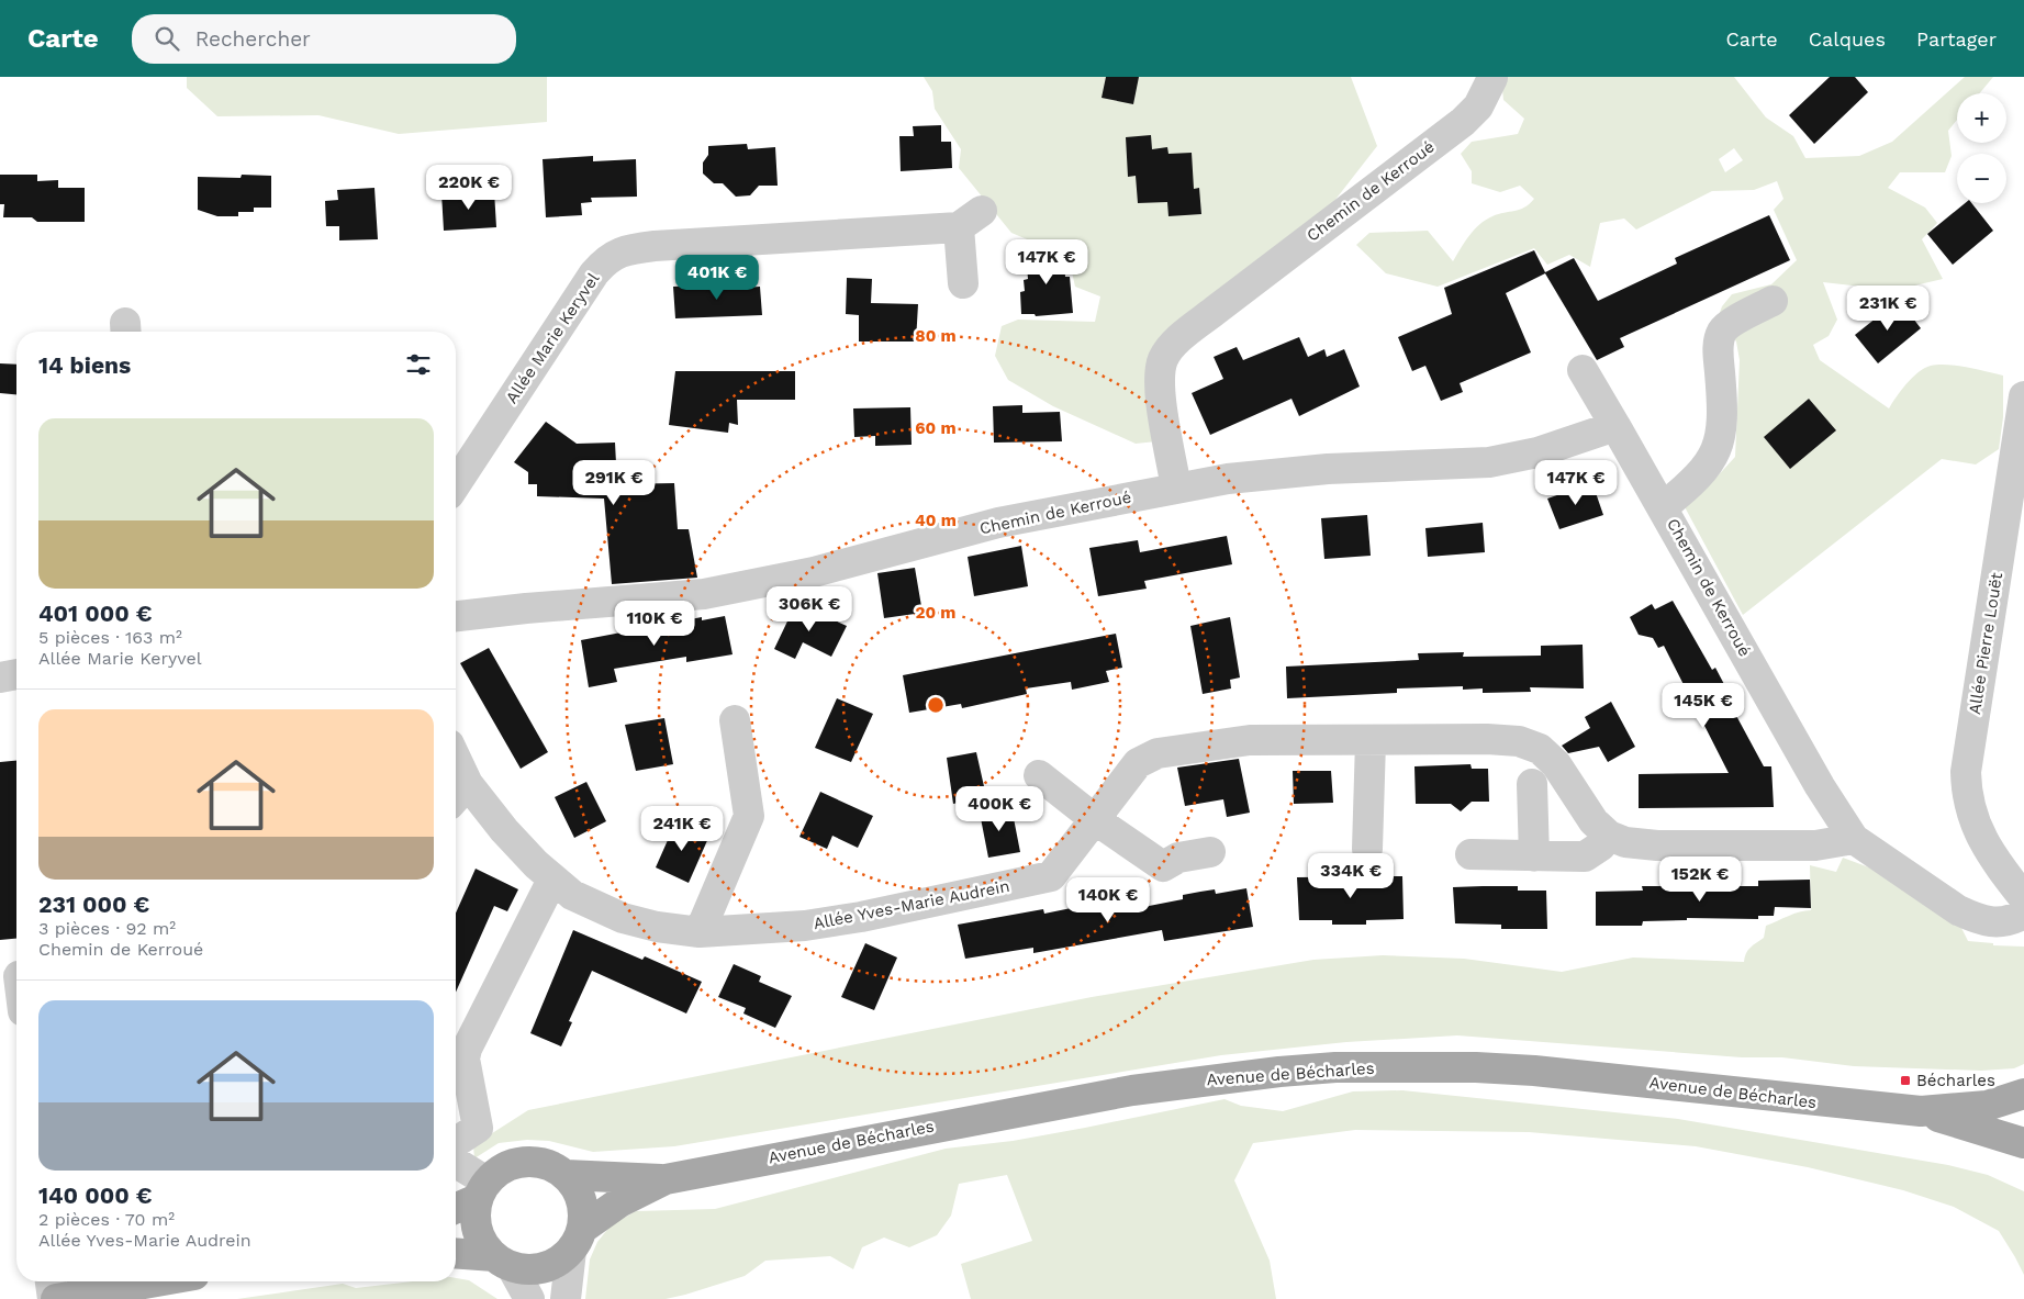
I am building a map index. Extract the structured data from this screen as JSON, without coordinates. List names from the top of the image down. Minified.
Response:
{"streets":{"main road":["Avenue de Bécharles"],"street":["Chemin de Kerroué","Allée Marie Keryvel","Allée Pierre Louët","Allée Yves-Marie Audrein"]},"crossings":[["Chemin de Kerroué","Allée Yves-Marie Audrein"]],"places":{"transit":["Bécharles"]},"page":{"header":"Carte","search":"Rechercher","nav":["Carte","Calques","Partager"],"map_buttons":["+","−"],"price":["220K €","147K €","401K €","231K €","291K €","147K €","306K €","110K €","145K €","400K €","241K €","334K €","152K €","140K €"],"heading":"14 biens","list":[{"name":"401 000 €","note":"5 pièces · 163 m² · Allée Marie Keryvel"},{"name":"231 000 €","note":"3 pièces · 92 m² · Chemin de Kerroué"},{"name":"140 000 €","note":"2 pièces · 70 m² · Allée Yves-Marie Audrein"}]},"rings":["80 m","60 m","40 m","20 m"]}
